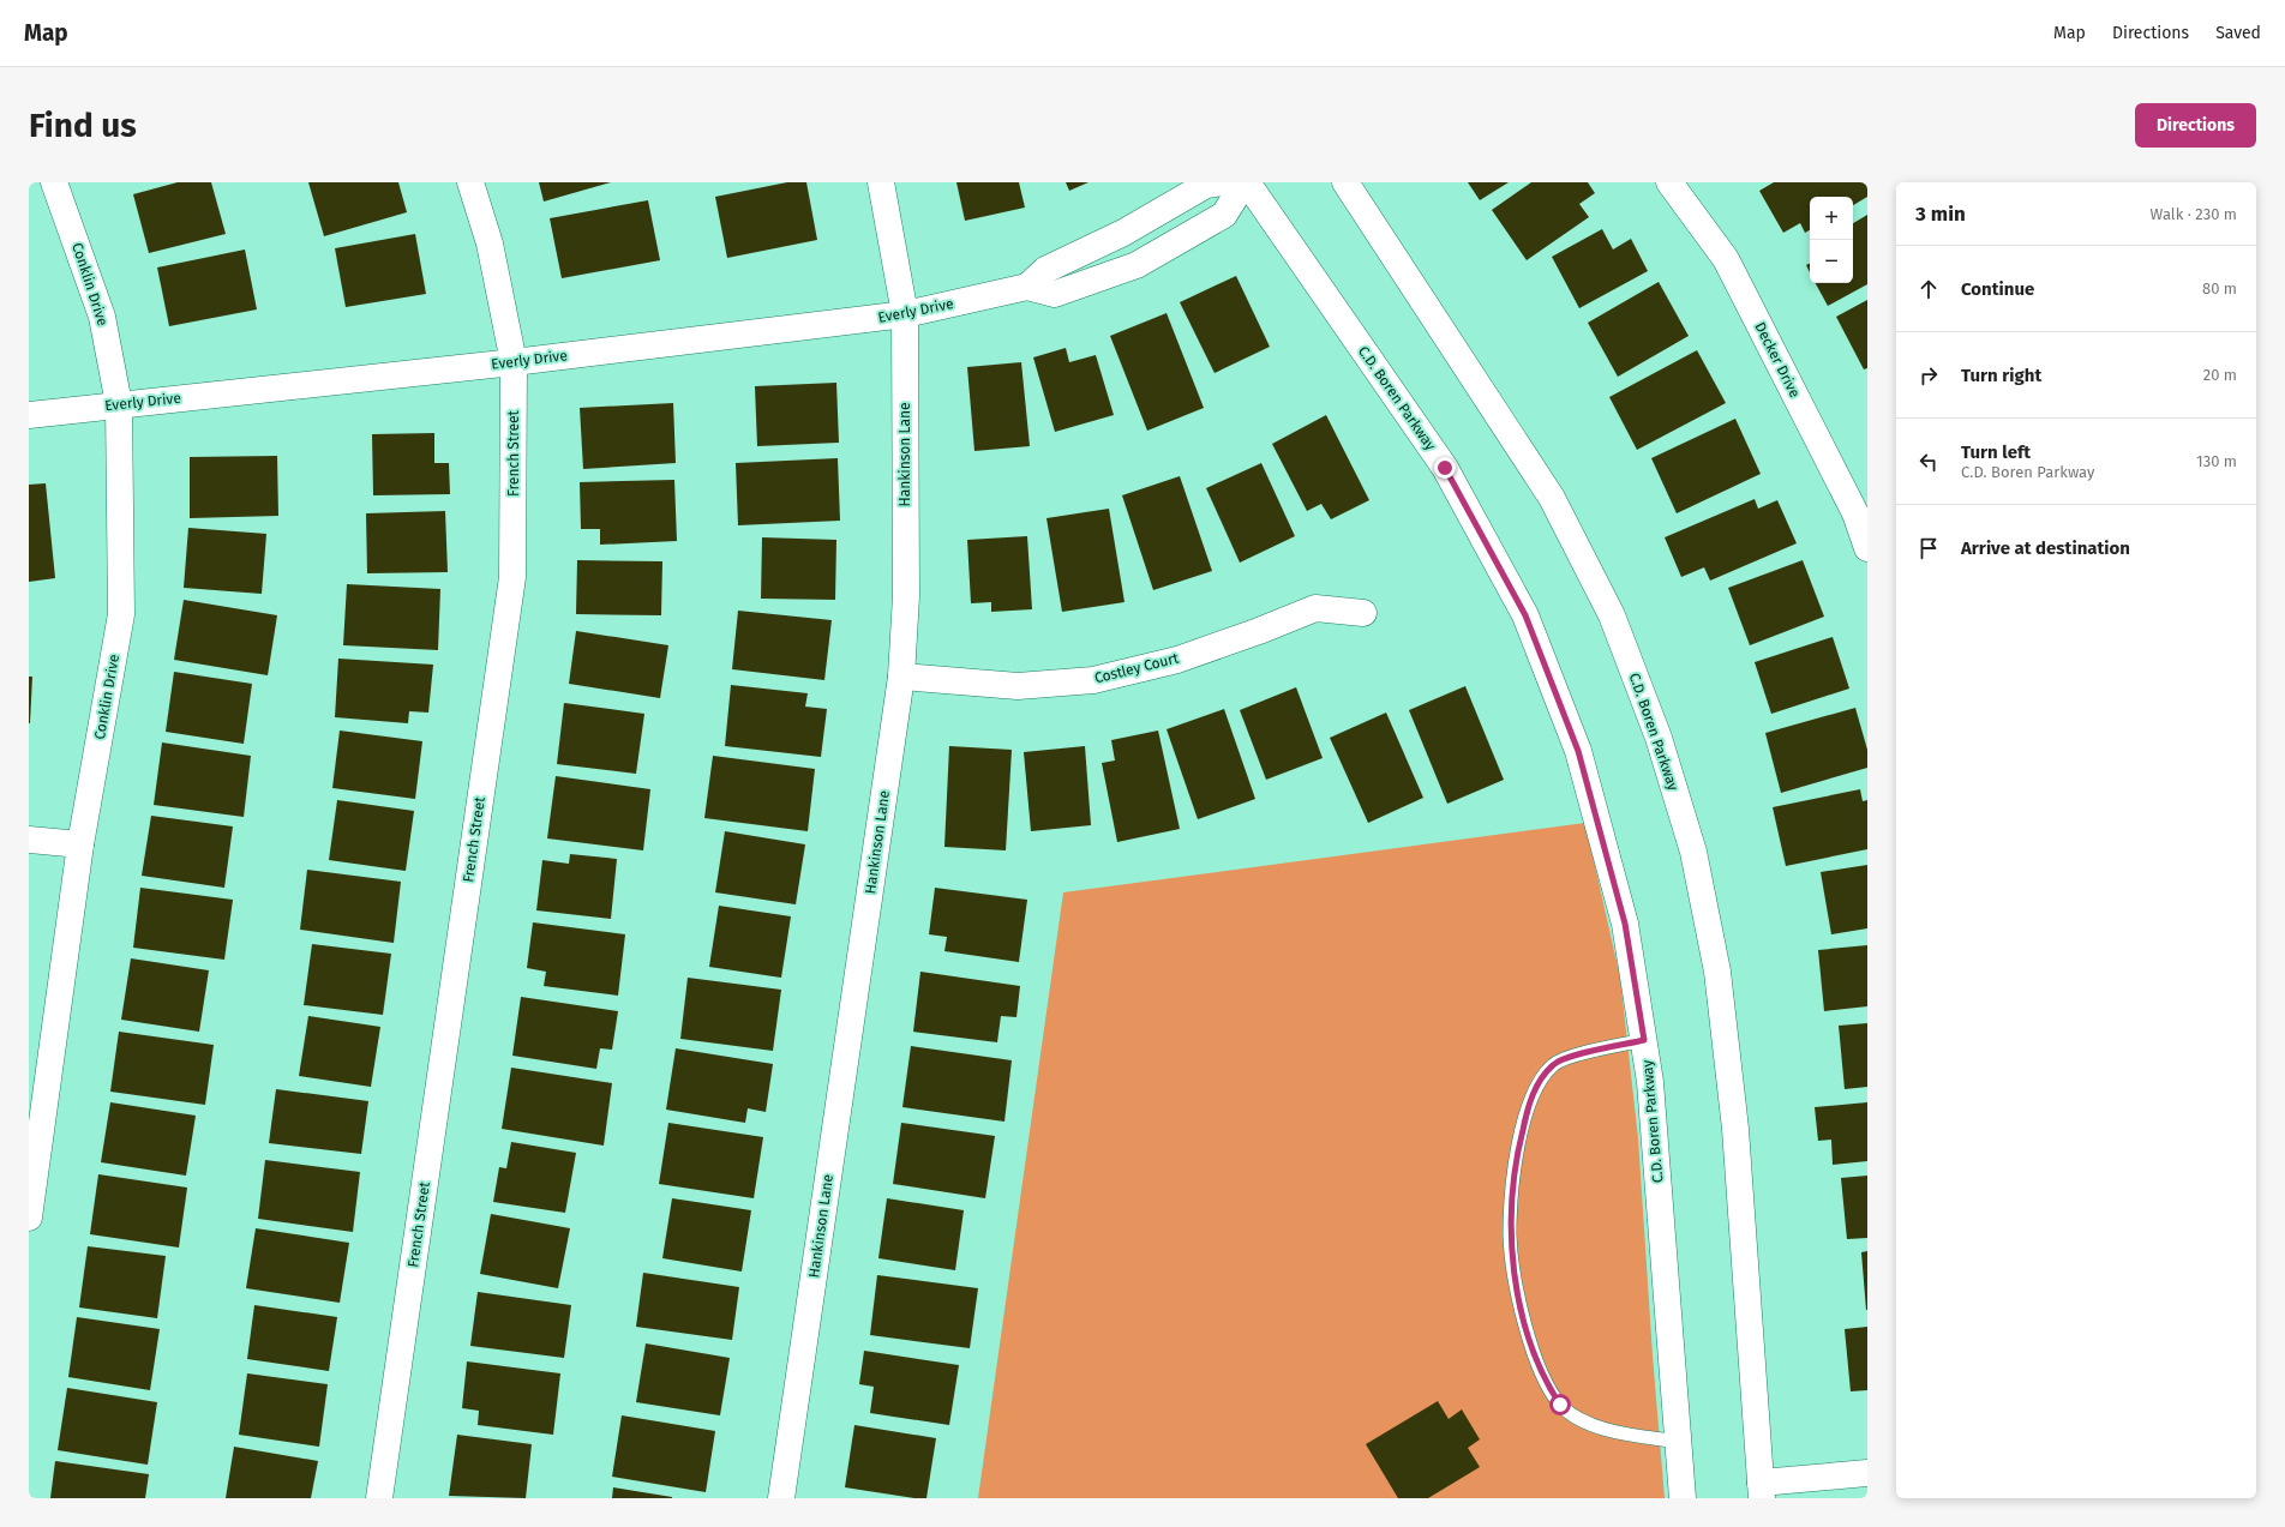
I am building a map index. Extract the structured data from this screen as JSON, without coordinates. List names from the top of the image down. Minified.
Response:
{"streets":{"street":["Conklin Drive","Everly Drive","Decker Drive","C.D. Boren Parkway","French Street","Hankinson Lane","Costley Court"]},"crossings":[["Conklin Drive","Everly Drive"],["Everly Drive","C.D. Boren Parkway"],["Everly Drive","French Street"],["Everly Drive","Hankinson Lane"],["Hankinson Lane","Costley Court"]],"page":{"header":"Map","nav":["Map","Directions","Saved"],"buttons":"Directions","title":"Find us","heading":["3 min","Walk · 230 m"],"map_buttons":["+","−"],"list":[["Continue","80 m"],["Turn right","20 m"],["Turn left","C.D. Boren Parkway","130 m"],"Arrive at destination"]}}
